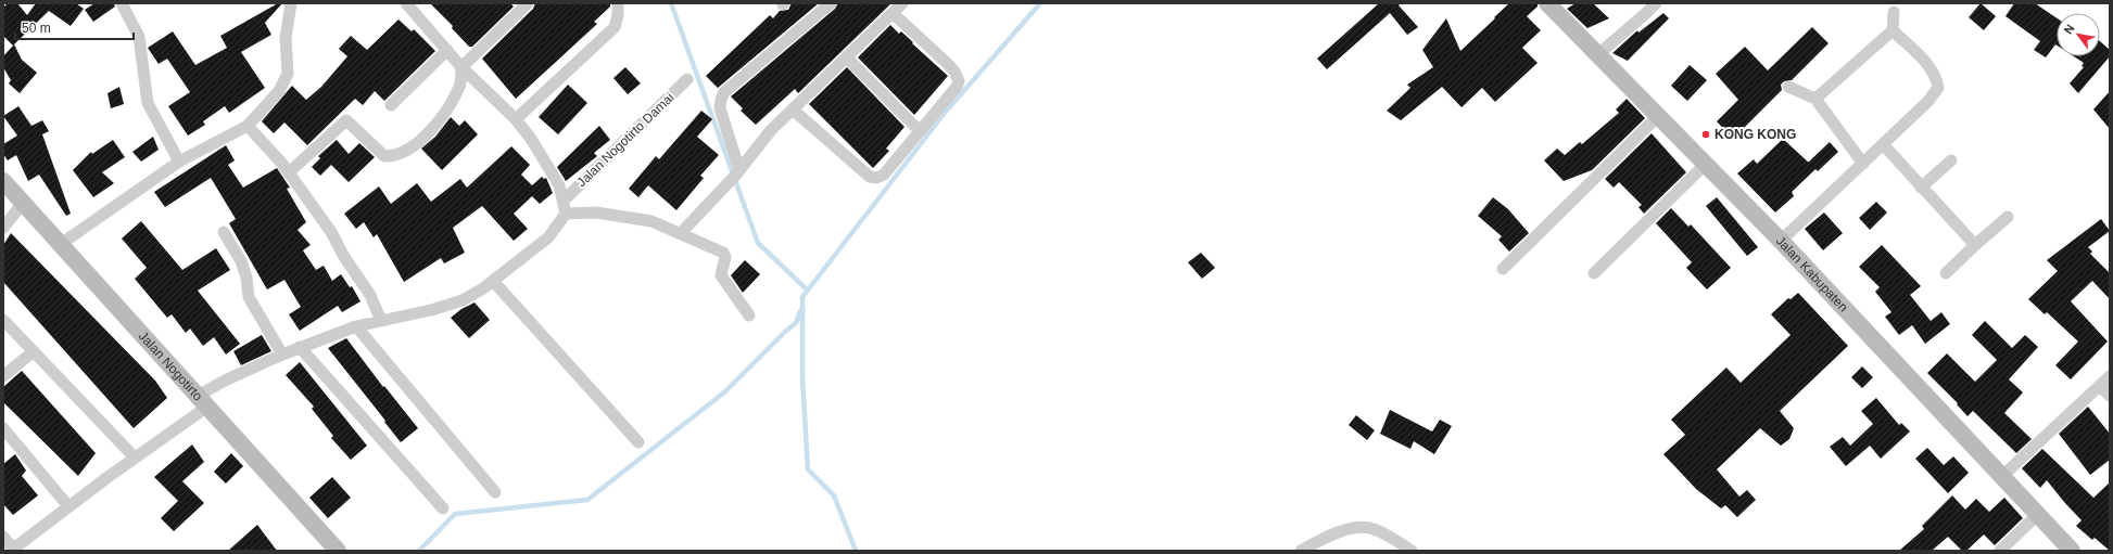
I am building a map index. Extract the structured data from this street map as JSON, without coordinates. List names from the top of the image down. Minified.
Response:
{"streets":{"main road":["Jalan Kabupaten","Jalan Nogotirto"],"street":["Jalan Nogotirto Damai"]},"places":["KONG KONG"],"scale_bar":"50 m","north":"top left"}
